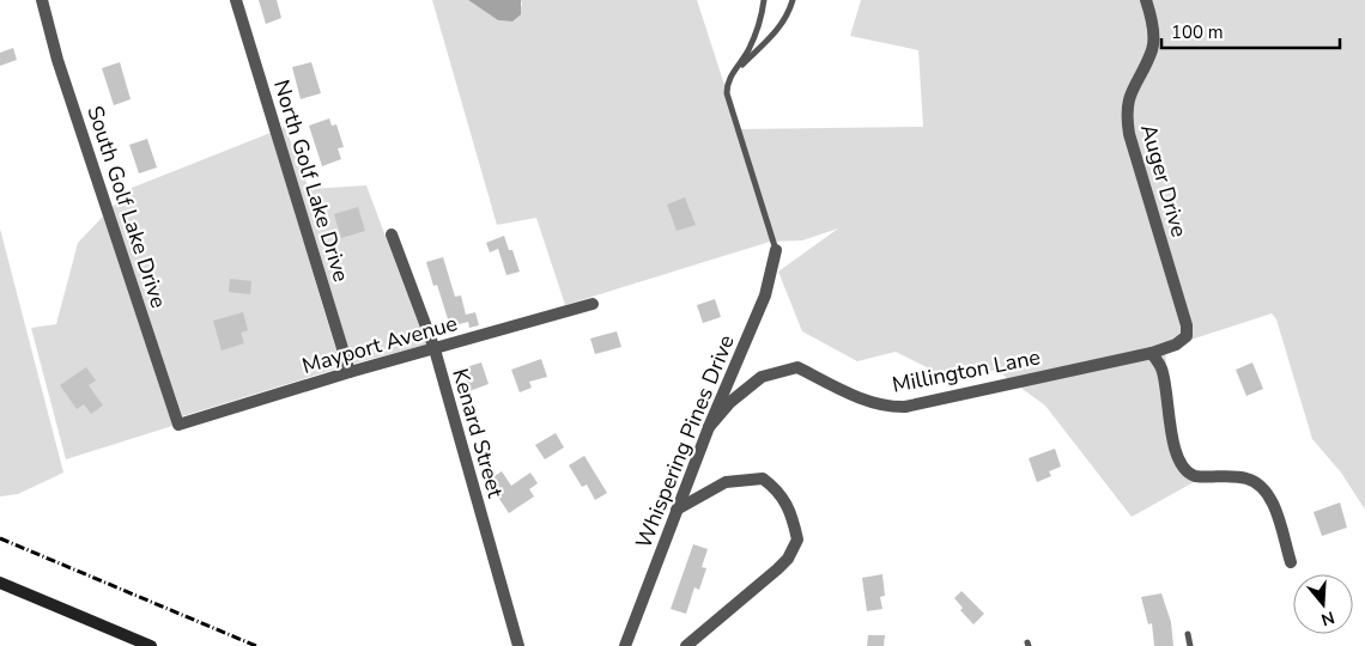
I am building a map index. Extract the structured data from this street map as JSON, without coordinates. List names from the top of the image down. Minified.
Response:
{"streets":{"street":["North Golf Lake Drive","Auger Drive","South Golf Lake Drive","Mayport Avenue","Millington Lane","Kenard Street","Whispering Pines Drive"]},"crossings":[["North Golf Lake Drive","Mayport Avenue"],["Auger Drive","Millington Lane"],["South Golf Lake Drive","Mayport Avenue"],["Mayport Avenue","Kenard Street"],["Millington Lane","Whispering Pines Drive"]],"scale_bar":"100 m","north":"bottom"}
